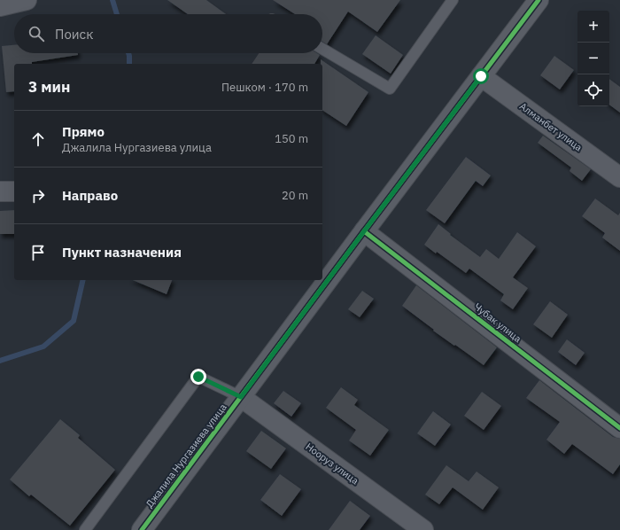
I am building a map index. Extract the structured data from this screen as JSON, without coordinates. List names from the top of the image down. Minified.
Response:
{"streets":{"street":["Алманбет улица","Чубак улица","Джалила Нургазиева улица","Нооруз улица"]},"crossings":[["Алманбет улица","Джалила Нургазиева улица"],["Чубак улица","Джалила Нургазиева улица"],["Джалила Нургазиева улица","Нооруз улица"]],"page":{"map_buttons":["+","−"],"search":"Поиск","heading":["3 мин","Пешком · 170 m"],"list":[["Прямо","Джалила Нургазиева улица","150 m"],["Направо","20 m"],"Пункт назначения"]}}
